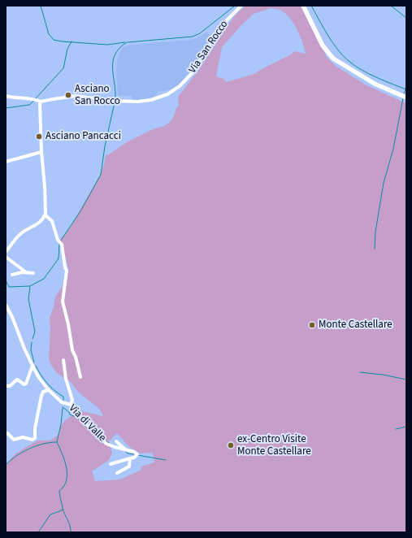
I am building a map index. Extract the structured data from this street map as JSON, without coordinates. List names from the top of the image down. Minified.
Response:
{"streets":{"street":["Via San Rocco","Via di Valle"]},"places":["Asciano San Rocco","Asciano Pancacci","Monte Castellare","ex-Centro Visite Monte Castellare"]}
